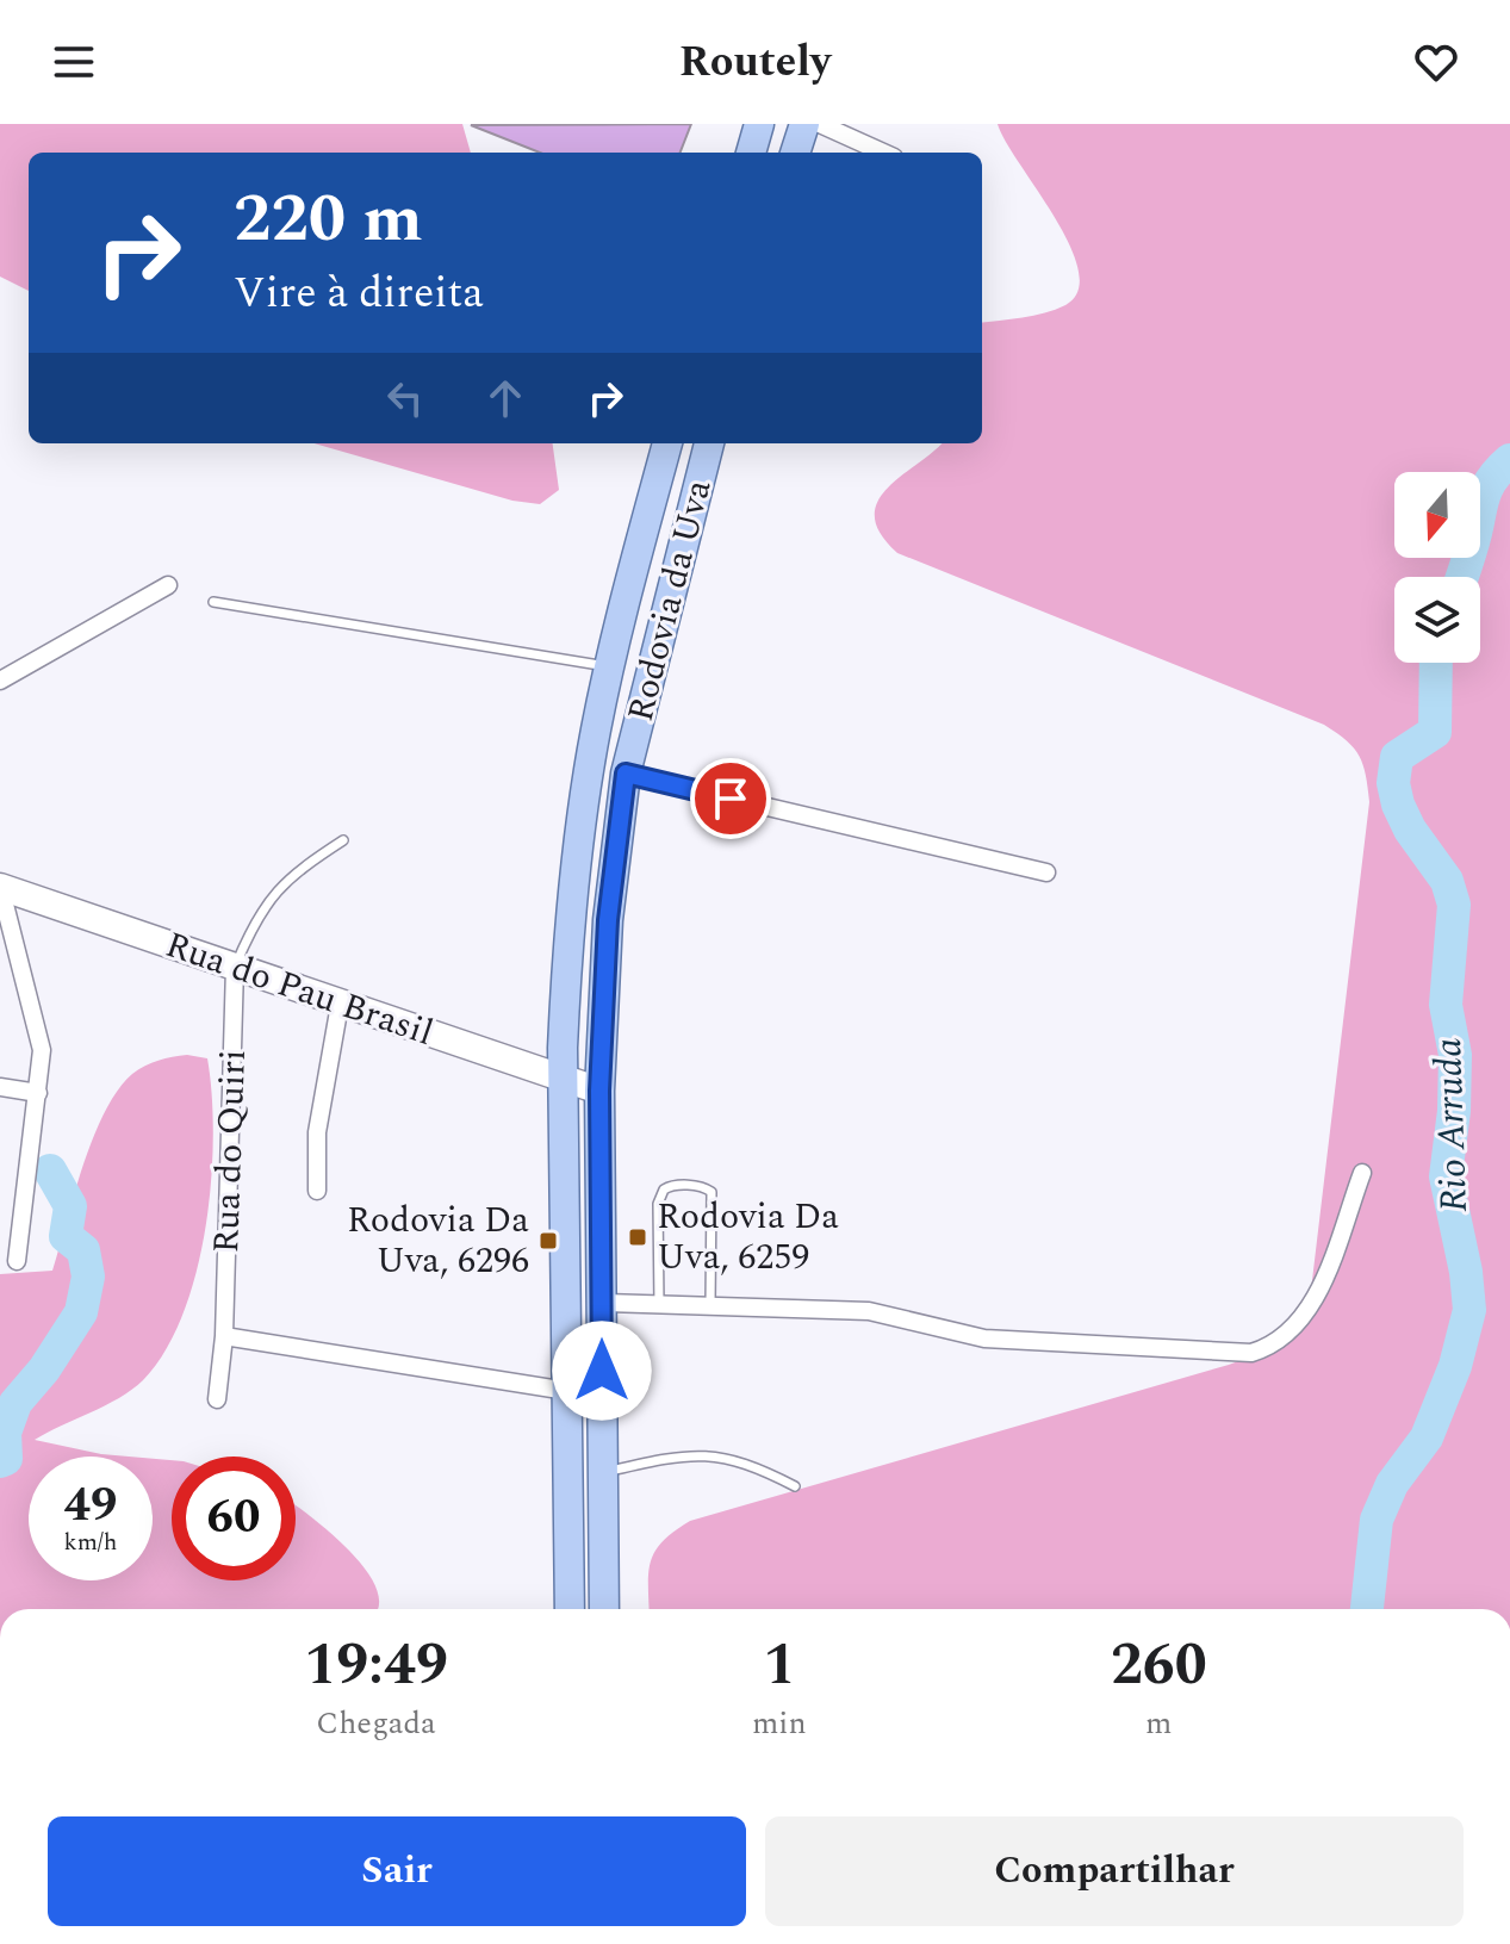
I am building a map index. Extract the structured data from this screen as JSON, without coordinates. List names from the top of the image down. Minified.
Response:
{"streets":{"main road":["Rodovia da Uva"],"street":["Rua do Pau Brasil","Rua do Quiri"]},"crossings":[["Rodovia da Uva","Rua do Pau Brasil"],["Rua do Pau Brasil","Rua do Quiri"]],"water":["Rio Arruda"],"places":{"transit":["Rodovia Da Uva, 6259","Rodovia Da Uva, 6296"]},"north":"bottom","page":{"header":"Routely","turn":["220 m","Vire à direita"],"speed":"49 km/h","limit":"60","eta":["19:49","Chegada","1","min","260","m"],"buttons":["Sair","Compartilhar"]}}
